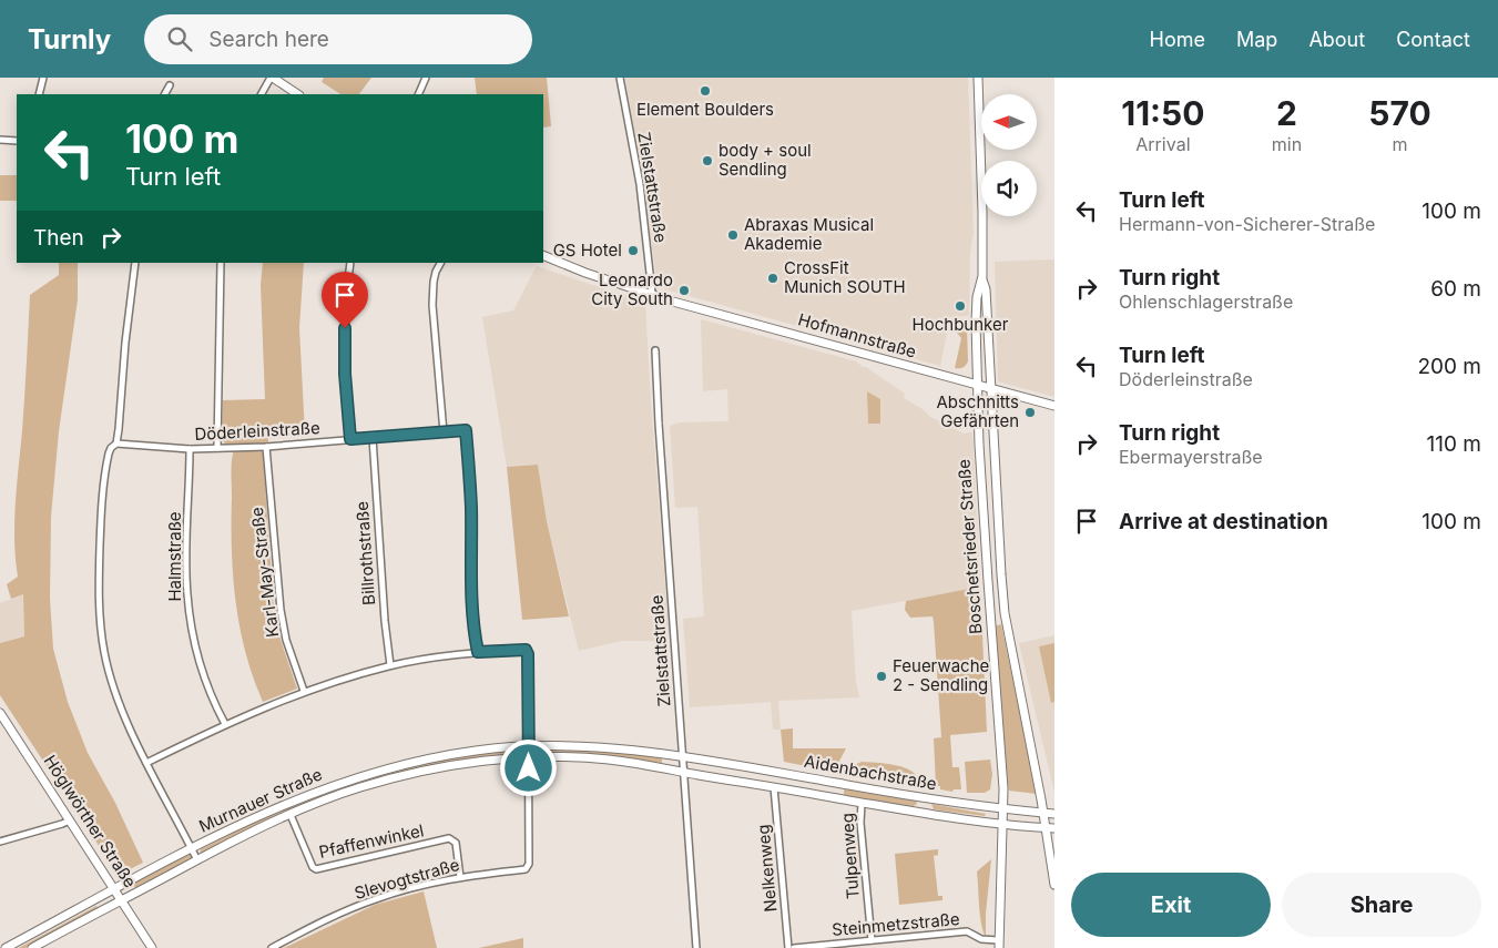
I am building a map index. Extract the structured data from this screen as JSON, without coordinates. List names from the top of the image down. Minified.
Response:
{"streets":{"main road":["Hofmannstraße","Boschetsrieder Straße","Aidenbachstraße","Murnauer Straße","Höglwörther Straße"],"street":["Zielstattstraße","Döderleinstraße","Billrothstraße","Halmstraße","Karl-May-Straße","Pfaffenwinkel","Tulpenweg","Nelkenweg","Slevogtstraße","Steinmetzstraße"]},"crossings":[["Zielstattstraße","Hofmannstraße"],["Zielstattstraße","Aidenbachstraße"],["Zielstattstraße","Murnauer Straße"],["Hofmannstraße","Boschetsrieder Straße"],["Döderleinstraße","Billrothstraße"],["Döderleinstraße","Halmstraße"],["Döderleinstraße","Karl-May-Straße"],["Boschetsrieder Straße","Aidenbachstraße"],["Boschetsrieder Straße","Steinmetzstraße"],["Aidenbachstraße","Murnauer Straße"],["Aidenbachstraße","Tulpenweg"],["Aidenbachstraße","Nelkenweg"],["Murnauer Straße","Höglwörther Straße"],["Murnauer Straße","Pfaffenwinkel"],["Murnauer Straße","Slevogtstraße"],["Pfaffenwinkel","Slevogtstraße"],["Tulpenweg","Steinmetzstraße"]],"places":["Element Boulders","body + soul Sendling","Abraxas Musical Akademie","GS Hotel","CrossFit Munich SOUTH","Leonardo City South","Hochbunker","Abschnitts Gefährten","Feuerwache 2 - Sendling"],"north":"left","page":{"header":"Turnly","search":"Search here","nav":["Home","Map","About","Contact"],"eta":["11:50","Arrival","2","min","570","m"],"turn":["100 m","Turn left"],"list":[{"name":"Turn left","note":"Hermann-von-Sicherer-Straße","value":"100 m"},{"name":"Turn right","note":"Ohlenschlagerstraße","value":"60 m"},{"name":"Turn left","note":"Döderleinstraße","value":"200 m"},{"name":"Turn right","note":"Ebermayerstraße","value":"110 m"},{"name":"Arrive at destination","value":"100 m"}],"then":"Then","buttons":["Exit","Share"]}}
